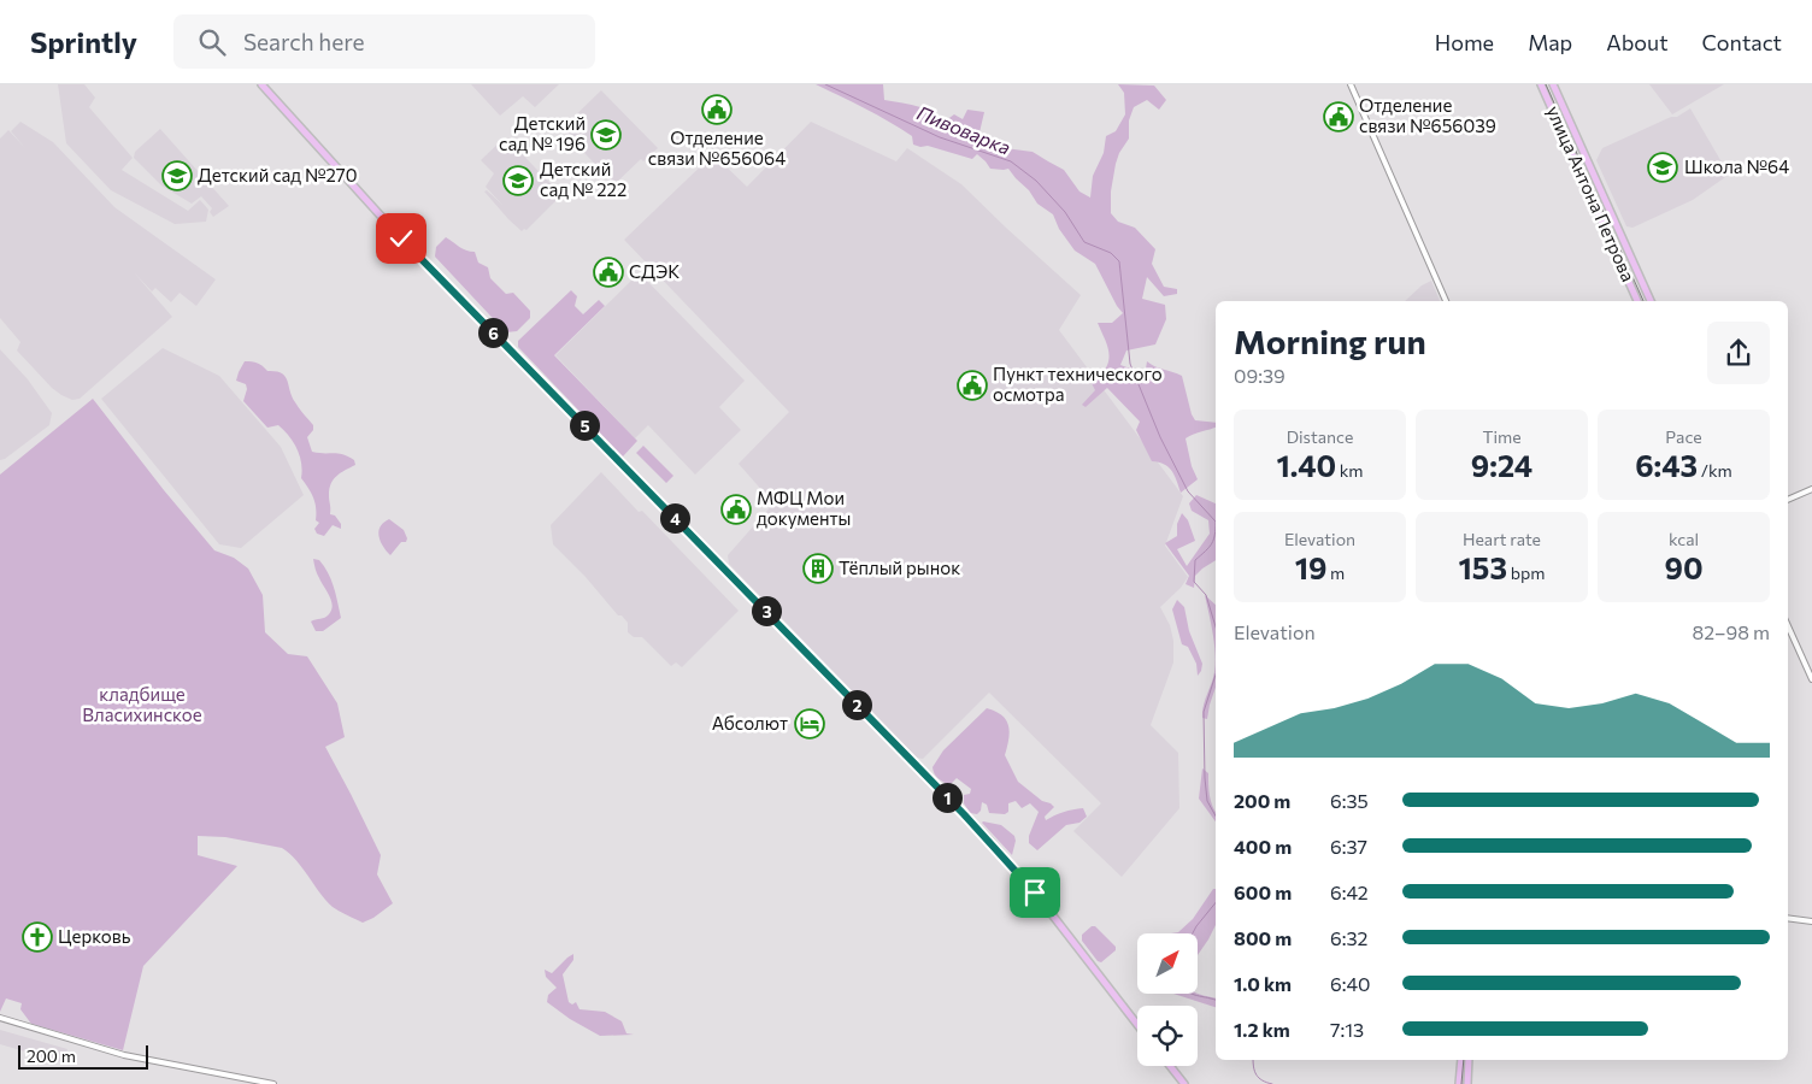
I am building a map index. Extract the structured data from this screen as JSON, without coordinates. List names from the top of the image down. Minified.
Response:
{"streets":{"main road":["улица Антона Петрова"]},"water":["Пивоварка"],"parks":["кладбище Власихинское"],"places":{"public building":["Отделение связи №656064","Отделение связи №656039","СДЭК","Пункт технического осмотра","МФЦ Мои документы"],"school or university":["Детский сад № 196","Школа №64","Детский сад №270","Детский сад № 222"],"building":["Тёплый рынок"],"hotel":["Абсолют"],"church":["Церковь"]},"scale_bar":"200 m","north":"top right","page":{"header":"Sprintly","search":"Search here","nav":["Home","Map","About","Contact"],"heading":["Morning run","09:39"],"pins":["6","5","4","3","2","1"],"stats":[["Distance","1.40 km"],["Time","9:24"],["Pace","6:43 /km"],["Elevation","19 m"],["Heart rate","153 bpm"],["kcal","90"]],"chart":["Elevation","82–98 m"],"list":[{"name":"200 m","note":"6:35"},{"name":"400 m","note":"6:37"},{"name":"600 m","note":"6:42"},{"name":"800 m","note":"6:32"},{"name":"1.0 km","note":"6:40"},{"name":"1.2 km","note":"7:13"}],"scale":"200 m"}}
